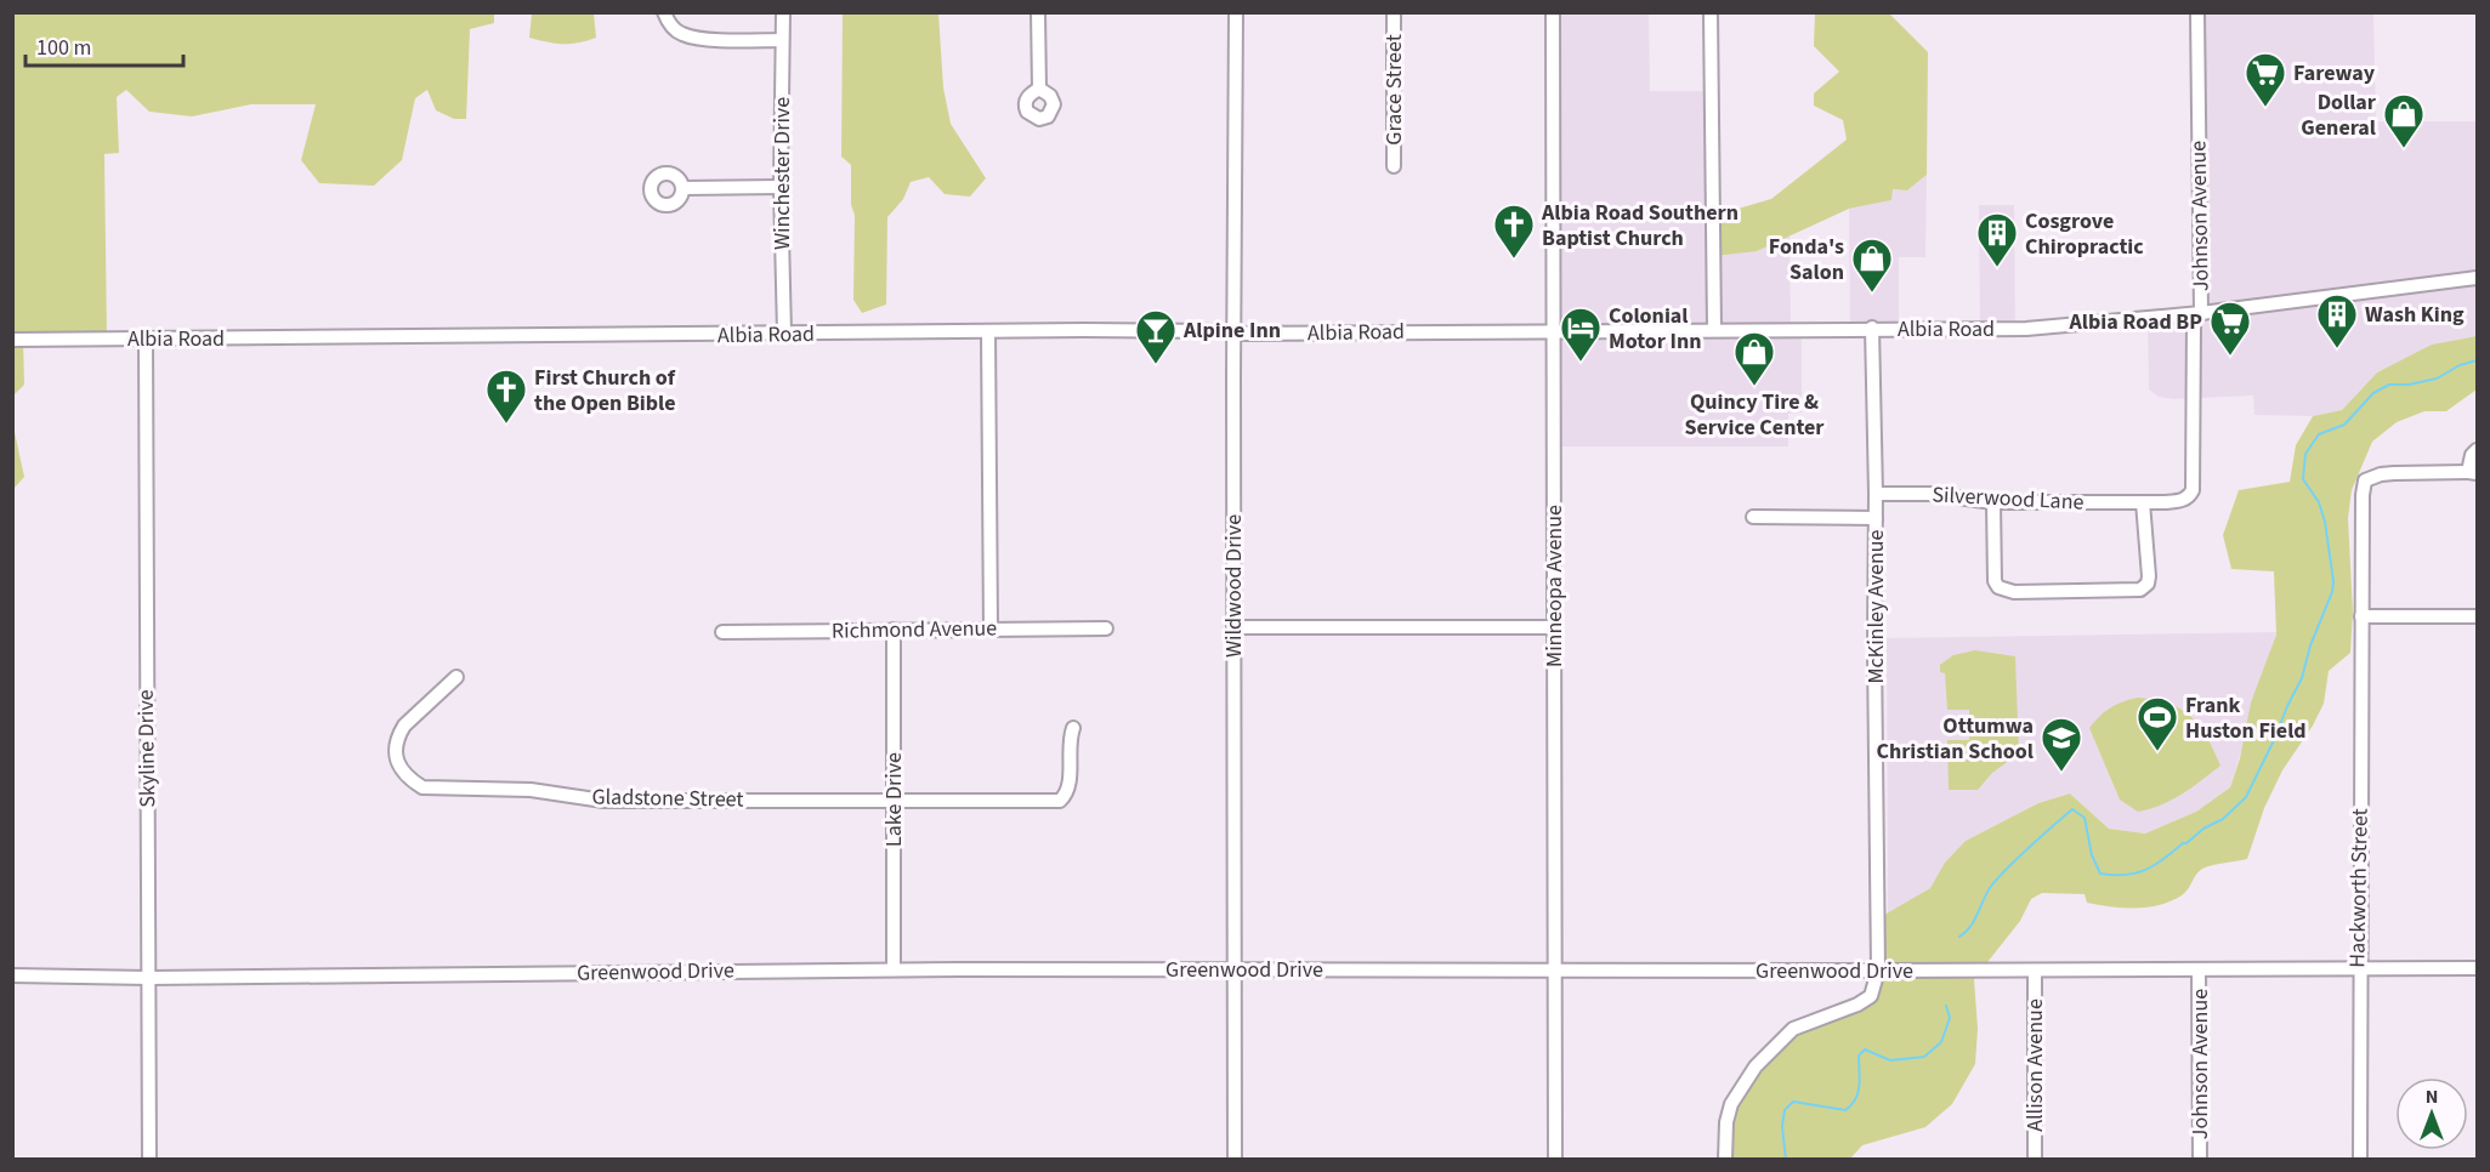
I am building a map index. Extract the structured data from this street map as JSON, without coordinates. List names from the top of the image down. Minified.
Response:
{"streets":{"street":["Grace Street","Winchester Drive","Johnson Avenue","Albia Road","Silverwood Lane","Wildwood Drive","Minneopa Avenue","McKinley Avenue","Richmond Avenue","Skyline Drive","Gladstone Street","Lake Drive","Hackworth Street","Greenwood Drive","Allison Avenue"]},"crossings":[["Winchester Drive","Albia Road"],["Johnson Avenue","Albia Road"],["Johnson Avenue","Silverwood Lane"],["Johnson Avenue","Greenwood Drive"],["Albia Road","Wildwood Drive"],["Albia Road","Minneopa Avenue"],["Albia Road","McKinley Avenue"],["Albia Road","Skyline Drive"],["Silverwood Lane","McKinley Avenue"],["Wildwood Drive","Greenwood Drive"],["Minneopa Avenue","Greenwood Drive"],["McKinley Avenue","Greenwood Drive"],["Richmond Avenue","Lake Drive"],["Skyline Drive","Greenwood Drive"],["Gladstone Street","Lake Drive"],["Lake Drive","Greenwood Drive"],["Hackworth Street","Greenwood Drive"],["Greenwood Drive","Allison Avenue"]],"places":{"supermarket":["Fareway","Albia Road BP"],"shop":["Dollar General","Fonda's Salon","Quincy Tire & Service Center"],"church":["Albia Road Southern Baptist Church","First Church of the Open Bible"],"building":["Cosgrove Chiropractic","Wash King"],"hotel":["Colonial Motor Inn"],"bar":["Alpine Inn"],"sports":["Frank Huston Field"],"school or university":["Ottumwa Christian School"]},"scale_bar":"100 m","north":"top"}
